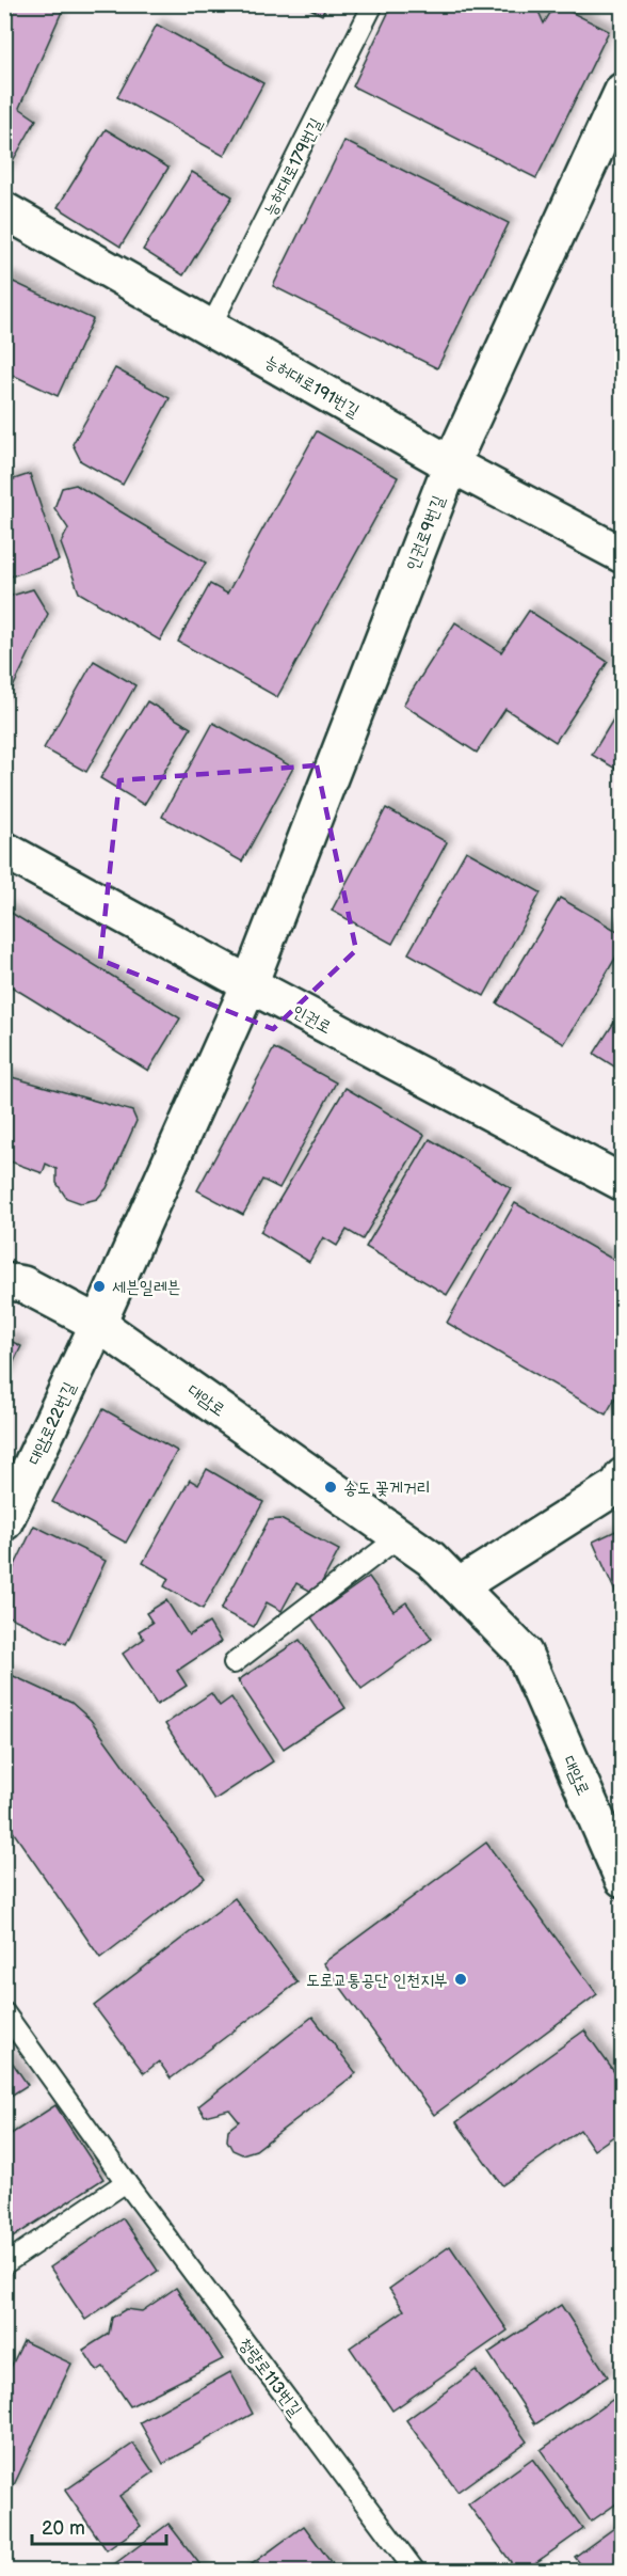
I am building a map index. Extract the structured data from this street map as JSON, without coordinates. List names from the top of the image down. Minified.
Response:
{"streets":{"street":["능허대로191번길","인권로9번길","인권로","대암로","대암로22번길"],"lane":["능허대로179번길","청량로113번길"]},"crossings":[["능허대로179번길","능허대로191번길"],["능허대로191번길","인권로9번길"],["인권로9번길","인권로"],["인권로9번길","대암로"],["인권로9번길","대암로22번길"],["대암로","대암로22번길"]],"places":["세븐일레븐","송도 꽃게거리","도로교통공단 인천지부"],"scale_bar":"20 m"}
